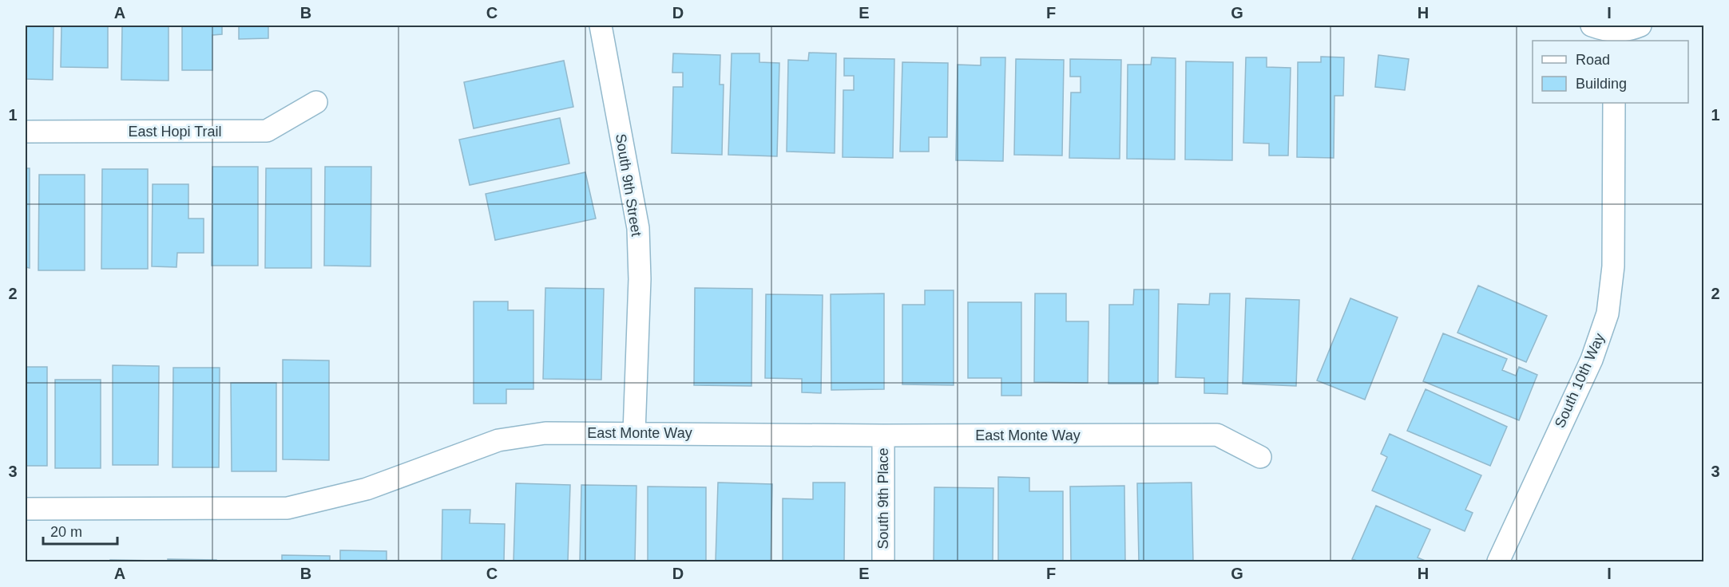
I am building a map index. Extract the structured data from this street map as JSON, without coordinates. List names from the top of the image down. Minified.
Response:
{"streets":{"street":["East Hopi Trail","South 9th Street","South 10th Way","East Monte Way","South 9th Place"]},"crossings":[["South 9th Street","East Monte Way"],["East Monte Way","South 9th Place"]],"legend":["Road","Building"],"scale_bar":"20 m","grid":{"columns":["A","B","C","D","E","F","G","H","I"],"rows":["1","2","3"]}}
